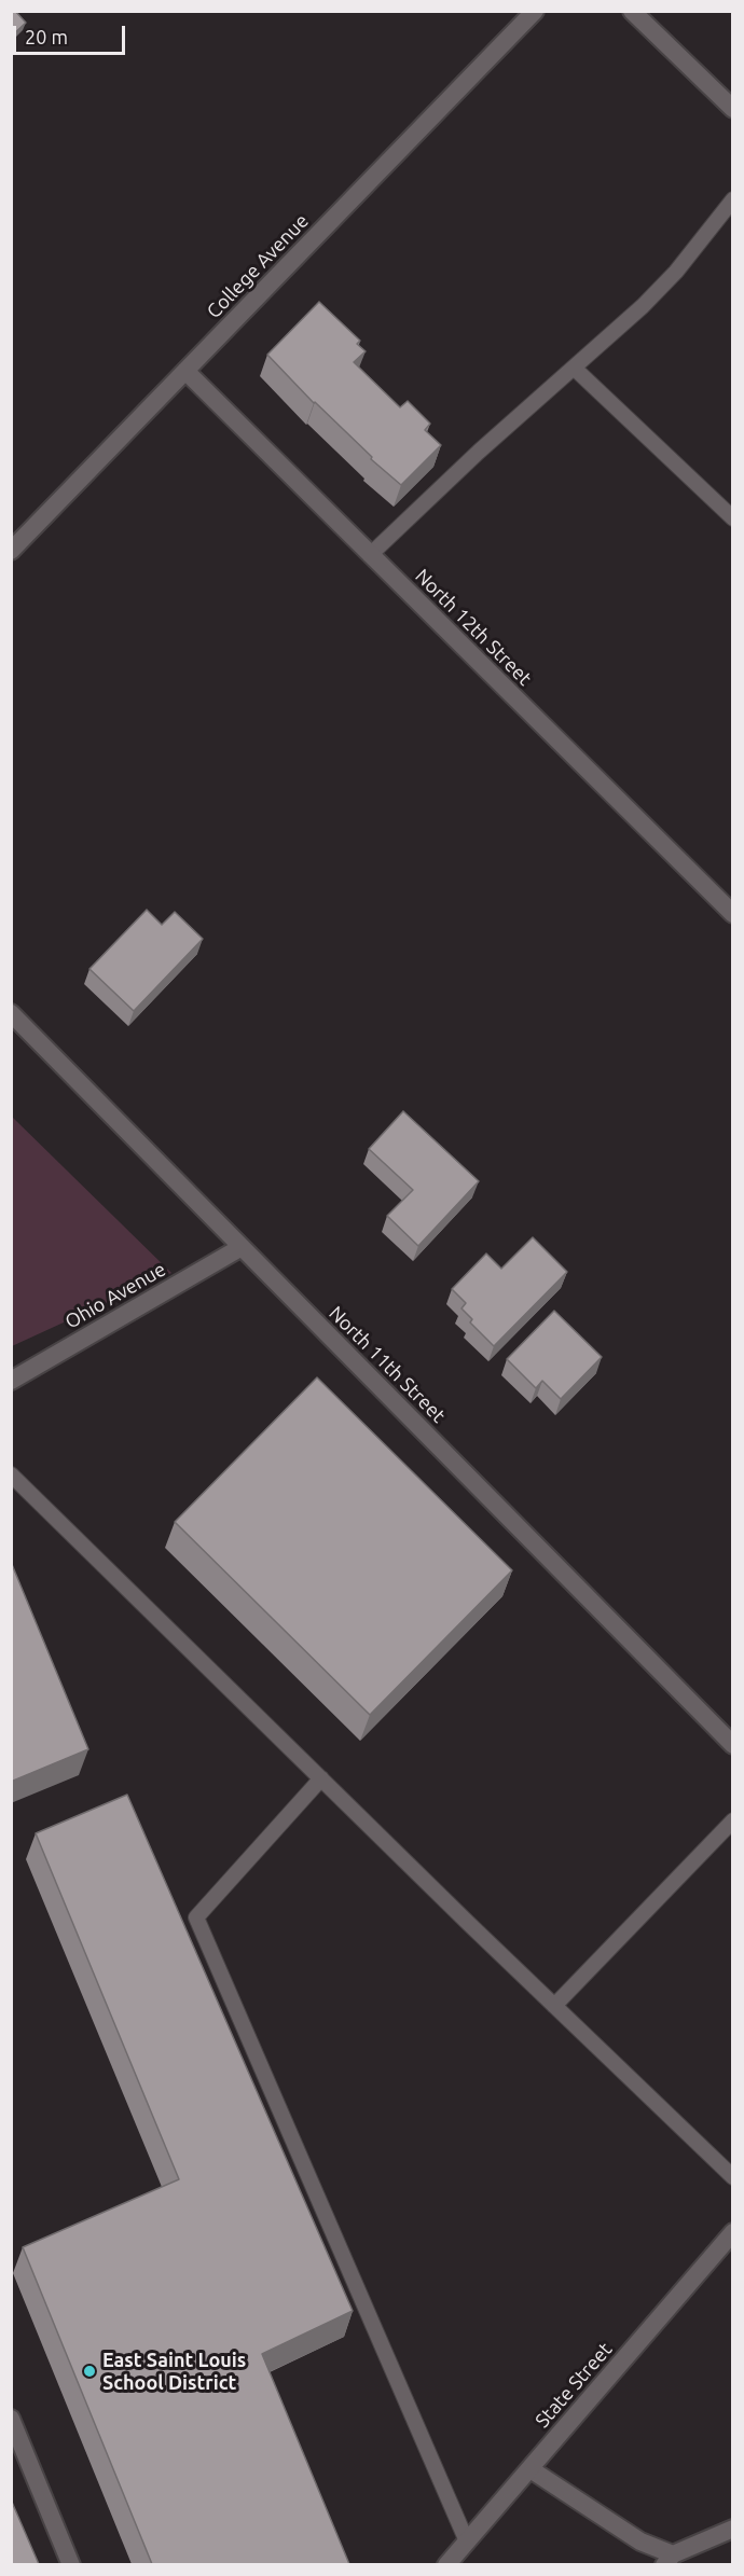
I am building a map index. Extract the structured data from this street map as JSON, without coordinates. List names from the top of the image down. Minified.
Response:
{"streets":{"street":["College Avenue","North 12th Street","Ohio Avenue","North 11th Street","State Street"]},"crossings":[["College Avenue","North 12th Street"],["Ohio Avenue","North 11th Street"]],"places":["East Saint Louis School District"],"scale_bar":"20 m"}
